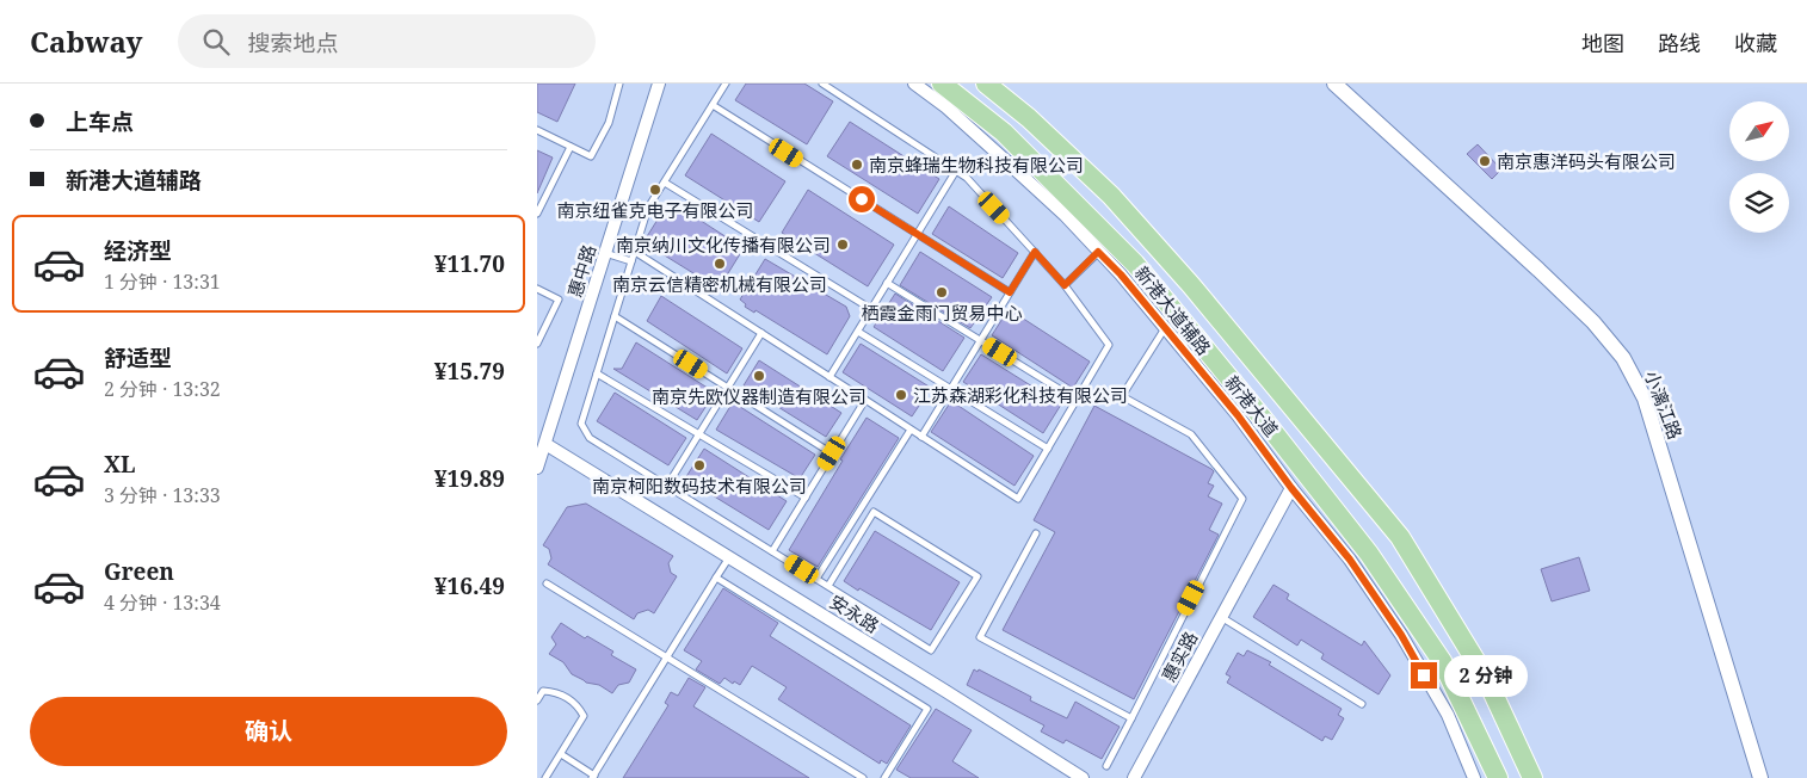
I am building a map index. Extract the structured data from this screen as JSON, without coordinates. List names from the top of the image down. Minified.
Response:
{"streets":{"main road":["新港大道"],"street":["惠中路","新港大道辅路","小漓江路","安永路","惠实路"]},"crossings":[["惠中路","安永路"],["新港大道辅路","惠实路"]],"places":["南京惠洋码头有限公司","南京蜂瑞生物科技有限公司","南京纽雀克电子有限公司","南京纳川文化传播有限公司","南京云信精密机械有限公司","栖霞金雨门贸易中心","南京先欧仪器制造有限公司","江苏森湖彩化科技有限公司","南京柯阳数码技术有限公司"],"north":"top right","page":{"header":"Cabway","search":"搜索地点","nav":["地图","路线","收藏"],"banner":["上车点","新港大道辅路"],"list":[{"name":"经济型","note":"1 分钟 · 13:31","value":"¥11.70"},{"name":"舒适型","note":"2 分钟 · 13:32","value":"¥15.79"},{"name":"XL","note":"3 分钟 · 13:33","value":"¥19.89"},{"name":"Green","note":"4 分钟 · 13:34","value":"¥16.49"}],"bubble":"2 分钟","buttons":"确认"}}
